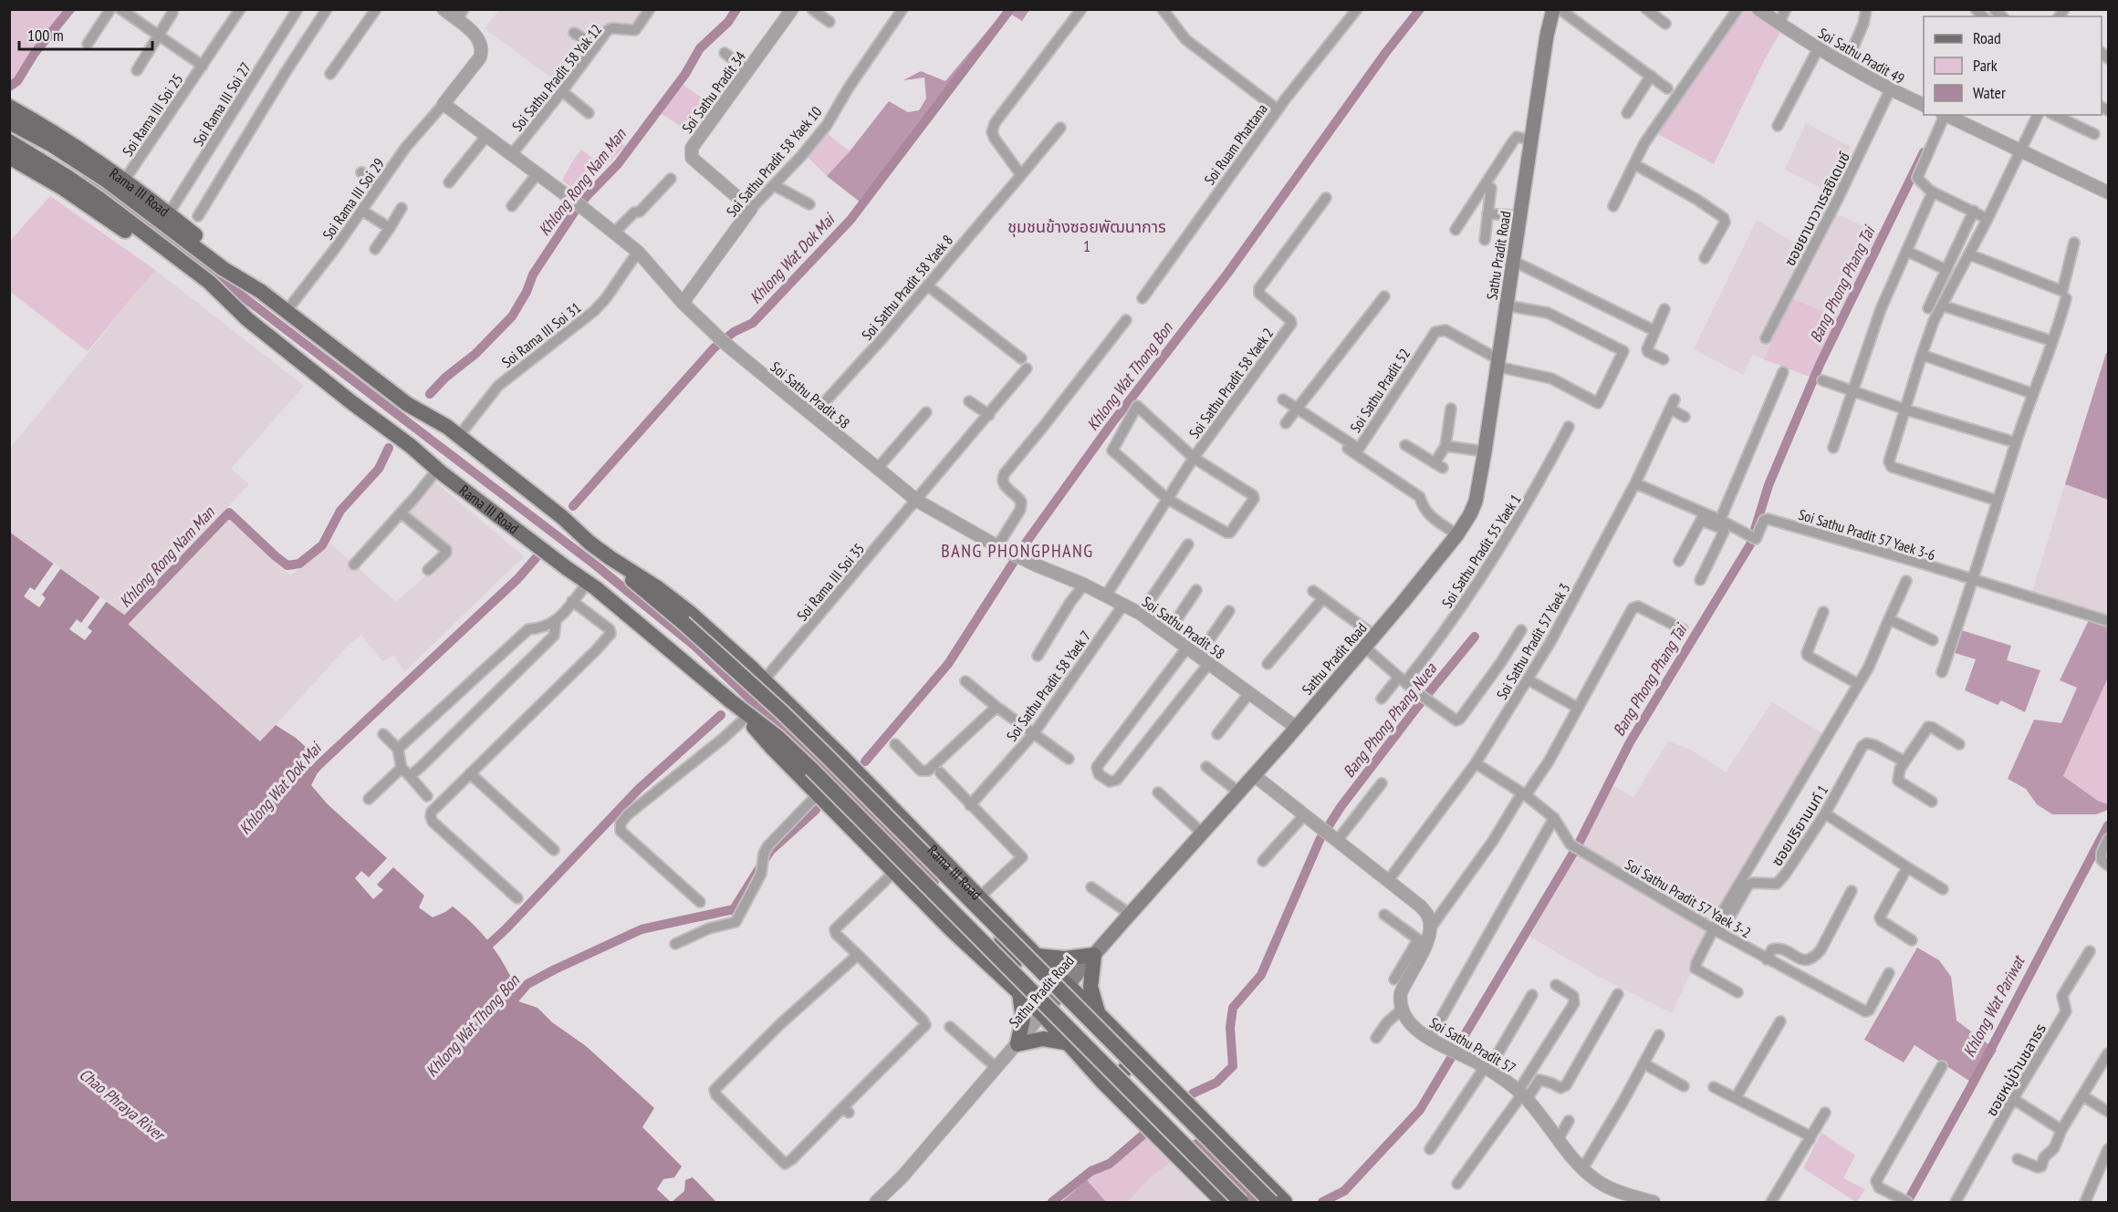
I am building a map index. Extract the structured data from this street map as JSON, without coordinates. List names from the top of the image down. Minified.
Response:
{"streets":{"main road":["Rama III Road","Sathu Pradit Road"],"street":["Soi Sathu Pradit 49","Soi Sathu Pradit 58 Yak 12","Soi Sathu Pradit 34","Soi Rama III Soi 27","Soi Rama III Soi 25","Soi Ruam Phattana","Soi Sathu Pradit 58 Yaek 10","Soi Rama III Soi 29","ซอยยานาวาเรสซิเดนซ์","Soi Sathu Pradit 58 Yaek 8","Soi Rama III Soi 31","Soi Sathu Pradit 58 Yaek 2","Soi Sathu Pradit 52","Soi Sathu Pradit 58","Soi Sathu Pradit 57 Yaek 3-6","Soi Sathu Pradit 55 Yaek 1","Soi Rama III Soi 35","Soi Sathu Pradit 57 Yaek 3","Soi Sathu Pradit 58 Yaek 7","ซอยปริยานนท์ 1","Soi Sathu Pradit 57 Yaek 3-2","Soi Sathu Pradit 57","ซอยหมู่บ้านชลาธร"]},"crossings":[["Soi Sathu Pradit 49","ซอยยานาวาเรสซิเดนซ์"],["Soi Sathu Pradit 58 Yak 12","Soi Sathu Pradit 58"],["Soi Sathu Pradit 34","Soi Sathu Pradit 58 Yaek 10"],["Soi Rama III Soi 27","Rama III Road"],["Soi Rama III Soi 25","Rama III Road"],["Soi Sathu Pradit 58 Yaek 10","Soi Sathu Pradit 58"],["Rama III Road","Soi Rama III Soi 29"],["Rama III Road","Sathu Pradit Road"],["Rama III Road","Soi Rama III Soi 31"],["Rama III Road","Soi Rama III Soi 35"],["Soi Rama III Soi 29","Soi Sathu Pradit 58"],["Sathu Pradit Road","Soi Sathu Pradit 52"],["Sathu Pradit Road","Soi Sathu Pradit 58"],["Soi Sathu Pradit 58 Yaek 8","Soi Sathu Pradit 58"],["Soi Rama III Soi 31","Soi Sathu Pradit 58"],["Soi Sathu Pradit 58 Yaek 2","Soi Sathu Pradit 58"],["Soi Sathu Pradit 58","Soi Rama III Soi 35"],["Soi Sathu Pradit 58","Soi Sathu Pradit 58 Yaek 7"],["Soi Sathu Pradit 57 Yaek 3-6","Soi Sathu Pradit 57 Yaek 3"],["Soi Sathu Pradit 57 Yaek 3","Soi Sathu Pradit 57 Yaek 3-2"],["ซอยปริยานนท์ 1","Soi Sathu Pradit 57 Yaek 3-2"]],"districts":["ชุมชนข้างซอยพัฒนาการ 1","BANG PHONGPHANG"],"water":["Khlong Rong Nam Man","Khlong Wat Dok Mai","Bang Phong Phang Tai","Khlong Wat Thong Bon","Bang Phong Phang Nuea","Khlong Wat Pariwat","Chao Phraya River"],"legend":["Road","Park","Water"],"scale_bar":"100 m"}
